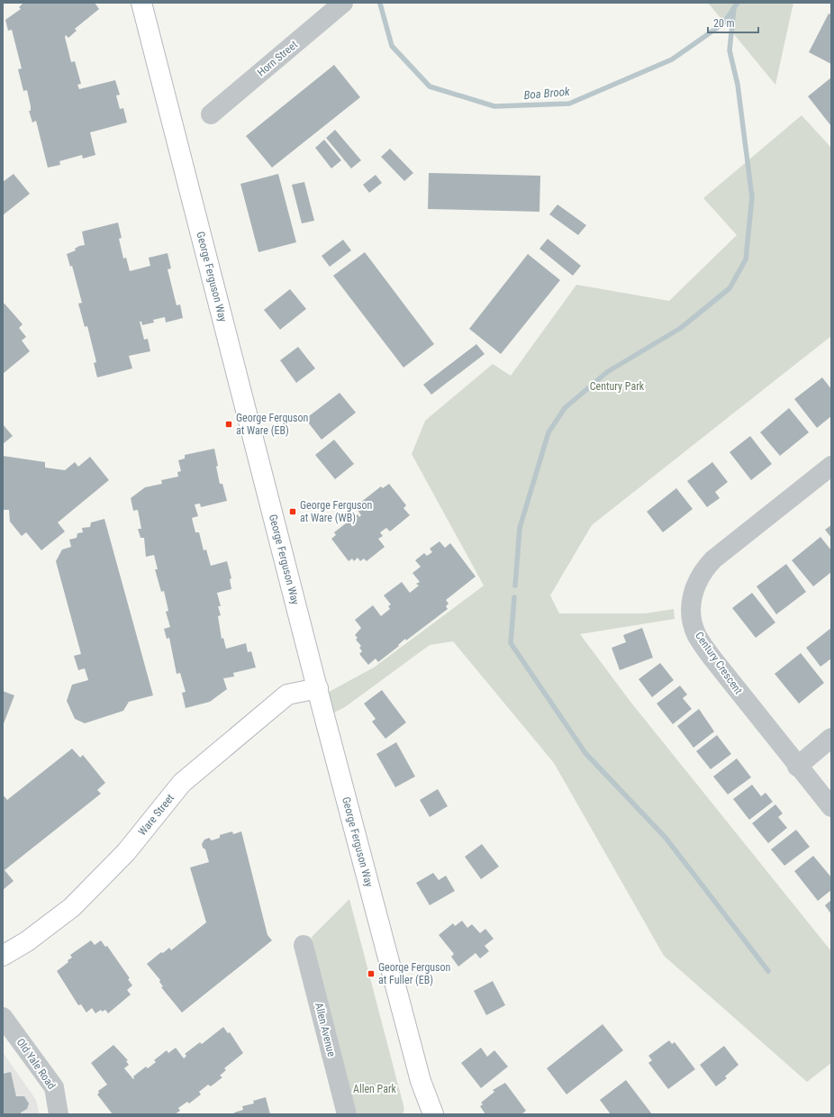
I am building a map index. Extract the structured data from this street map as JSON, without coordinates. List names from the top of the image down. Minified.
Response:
{"streets":{"main road":["George Ferguson Way","Ware Street"],"street":["Horn Street","Century Crescent","Allen Avenue","Old Yale Road"]},"crossings":[["George Ferguson Way","Ware Street"]],"water":["Boa Brook"],"parks":["Century Park","Allen Park"],"places":{"transit":["George Ferguson at Ware (EB)","George Ferguson at Ware (WB)","George Ferguson at Fuller (EB)"]},"scale_bar":"20 m"}
